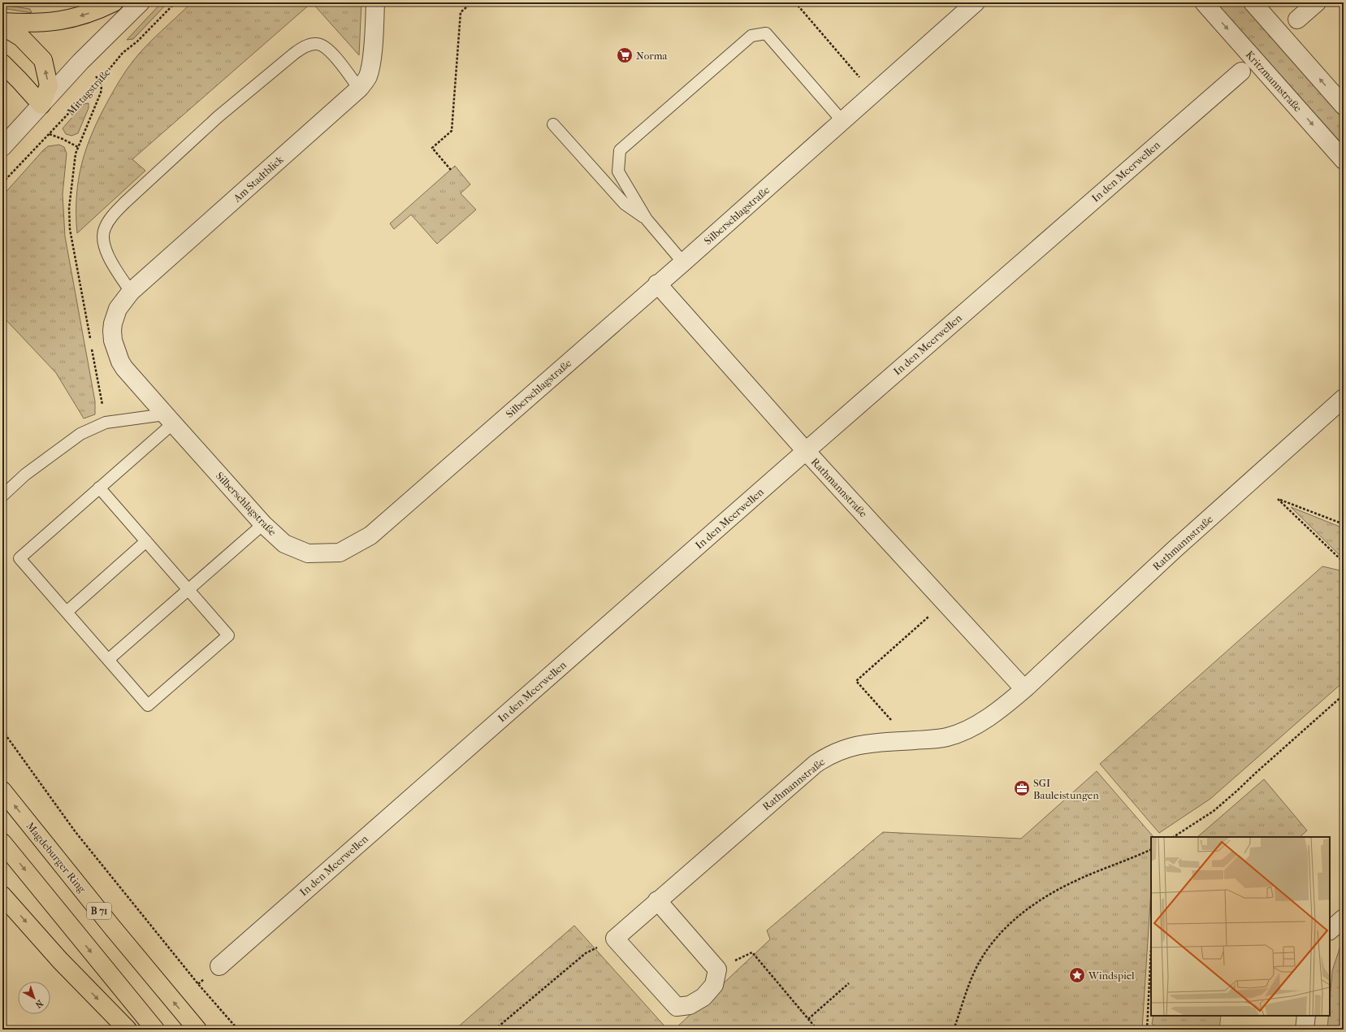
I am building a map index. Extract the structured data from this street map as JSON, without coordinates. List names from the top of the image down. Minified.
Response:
{"streets":{"highway":["Magdeburger Ring","B 71"],"street":["Kritzmannstraße","In den Meerwellen","Am Stadtblick","Silberschlagstraße","Rathmannstraße"],"path":["Mittagstraße"]},"crossings":[["In den Meerwellen","Rathmannstraße"],["Am Stadtblick","Silberschlagstraße"],["Silberschlagstraße","Rathmannstraße"]],"places":{"supermarket":["Norma"],"office":["SGI Bauleistungen"],"place":["Windspiel"]},"north":"bottom right"}
